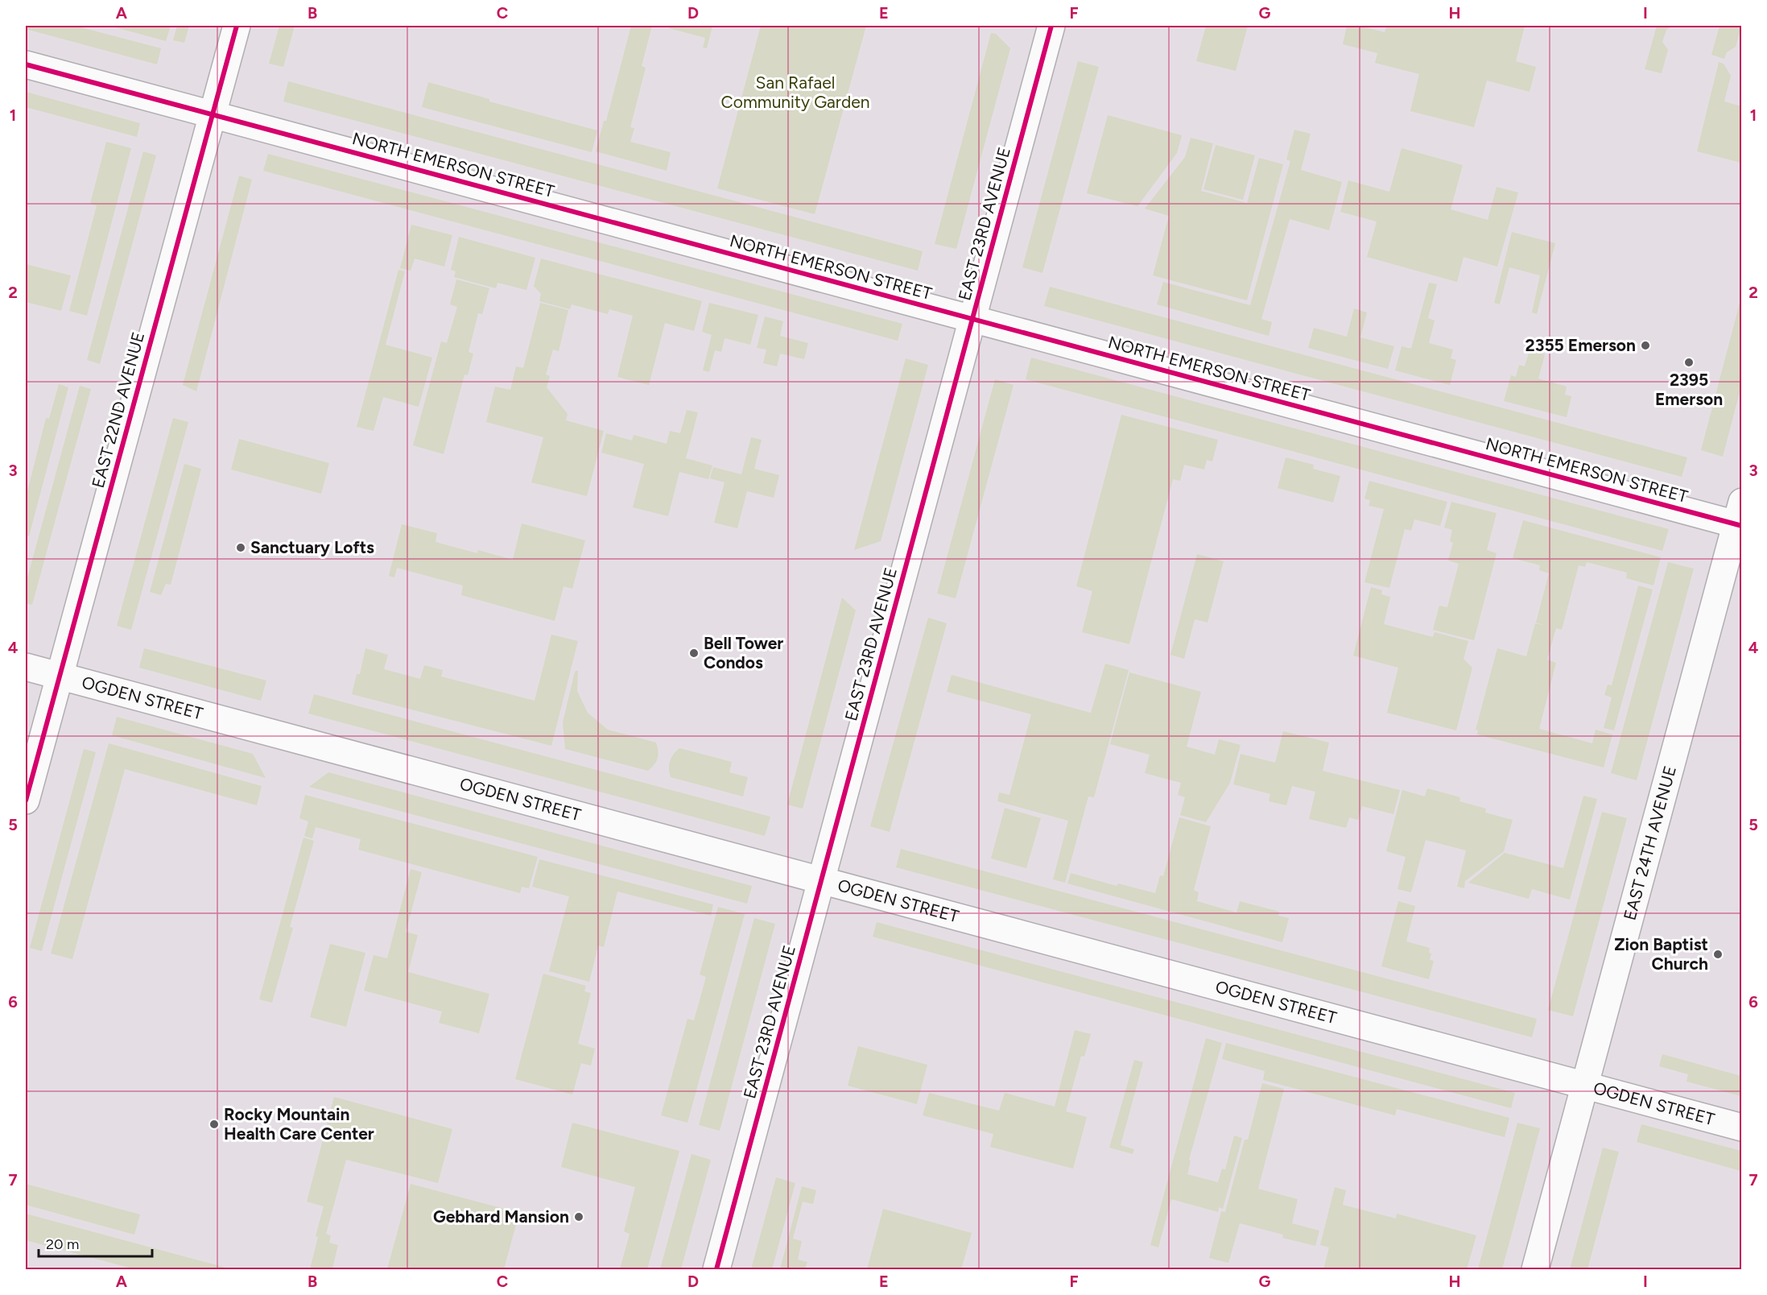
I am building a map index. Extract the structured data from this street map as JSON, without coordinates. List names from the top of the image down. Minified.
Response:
{"streets":{"street":["NORTH EMERSON STREET","EAST 23RD AVENUE","EAST 22ND AVENUE","OGDEN STREET","EAST 24TH AVENUE"]},"crossings":[["NORTH EMERSON STREET","EAST 23RD AVENUE"],["NORTH EMERSON STREET","EAST 22ND AVENUE"],["NORTH EMERSON STREET","EAST 24TH AVENUE"],["EAST 23RD AVENUE","OGDEN STREET"],["EAST 22ND AVENUE","OGDEN STREET"],["OGDEN STREET","EAST 24TH AVENUE"]],"parks":["San Rafael Community Garden"],"places":["2355 Emerson","2395 Emerson","Sanctuary Lofts","Bell Tower Condos","Zion Baptist Church","Rocky Mountain Health Care Center","Gebhard Mansion"],"scale_bar":"20 m","grid":{"columns":["A","B","C","D","E","F","G","H","I"],"rows":["1","2","3","4","5","6","7"]}}
